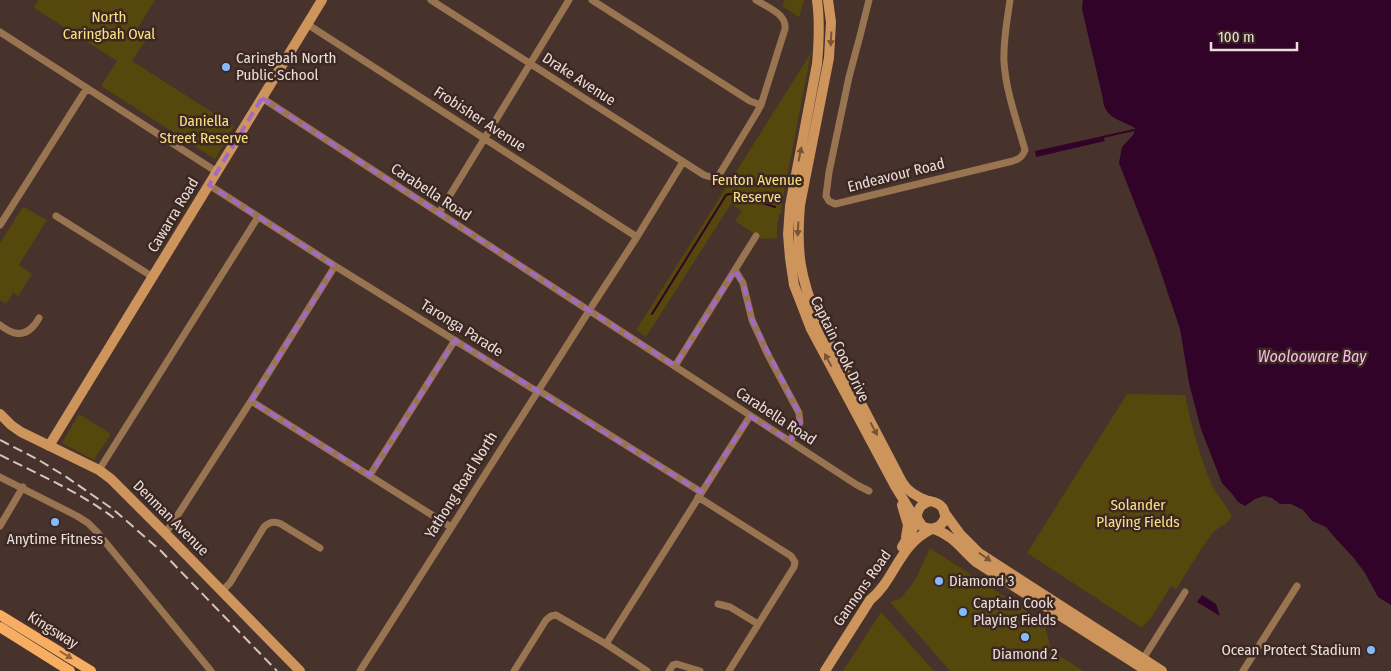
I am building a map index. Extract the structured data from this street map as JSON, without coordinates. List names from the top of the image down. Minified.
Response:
{"streets":{"main road":["Cawarra Road","Captain Cook Drive","Denman Avenue","Gannons Road","Kingsway"],"street":["Drake Avenue","Frobisher Avenue","Endeavour Road","Carabella Road","Taronga Parade","Yathong Road North"]},"crossings":[["Drake Avenue","Yathong Road North"],["Frobisher Avenue","Cawarra Road"],["Frobisher Avenue","Yathong Road North"],["Carabella Road","Cawarra Road"],["Carabella Road","Yathong Road North"],["Cawarra Road","Taronga Parade"],["Cawarra Road","Denman Avenue"],["Taronga Parade","Yathong Road North"],["Captain Cook Drive","Gannons Road"]],"water":["Woolooware Bay"],"parks":["North Caringbah Oval","Daniella Street Reserve","Fenton Avenue Reserve","Solander Playing Fields"],"places":["Caringbah North Public School","Anytime Fitness","Diamond 3","Captain Cook Playing Fields","Diamond 2","Ocean Protect Stadium"],"scale_bar":"100 m"}
